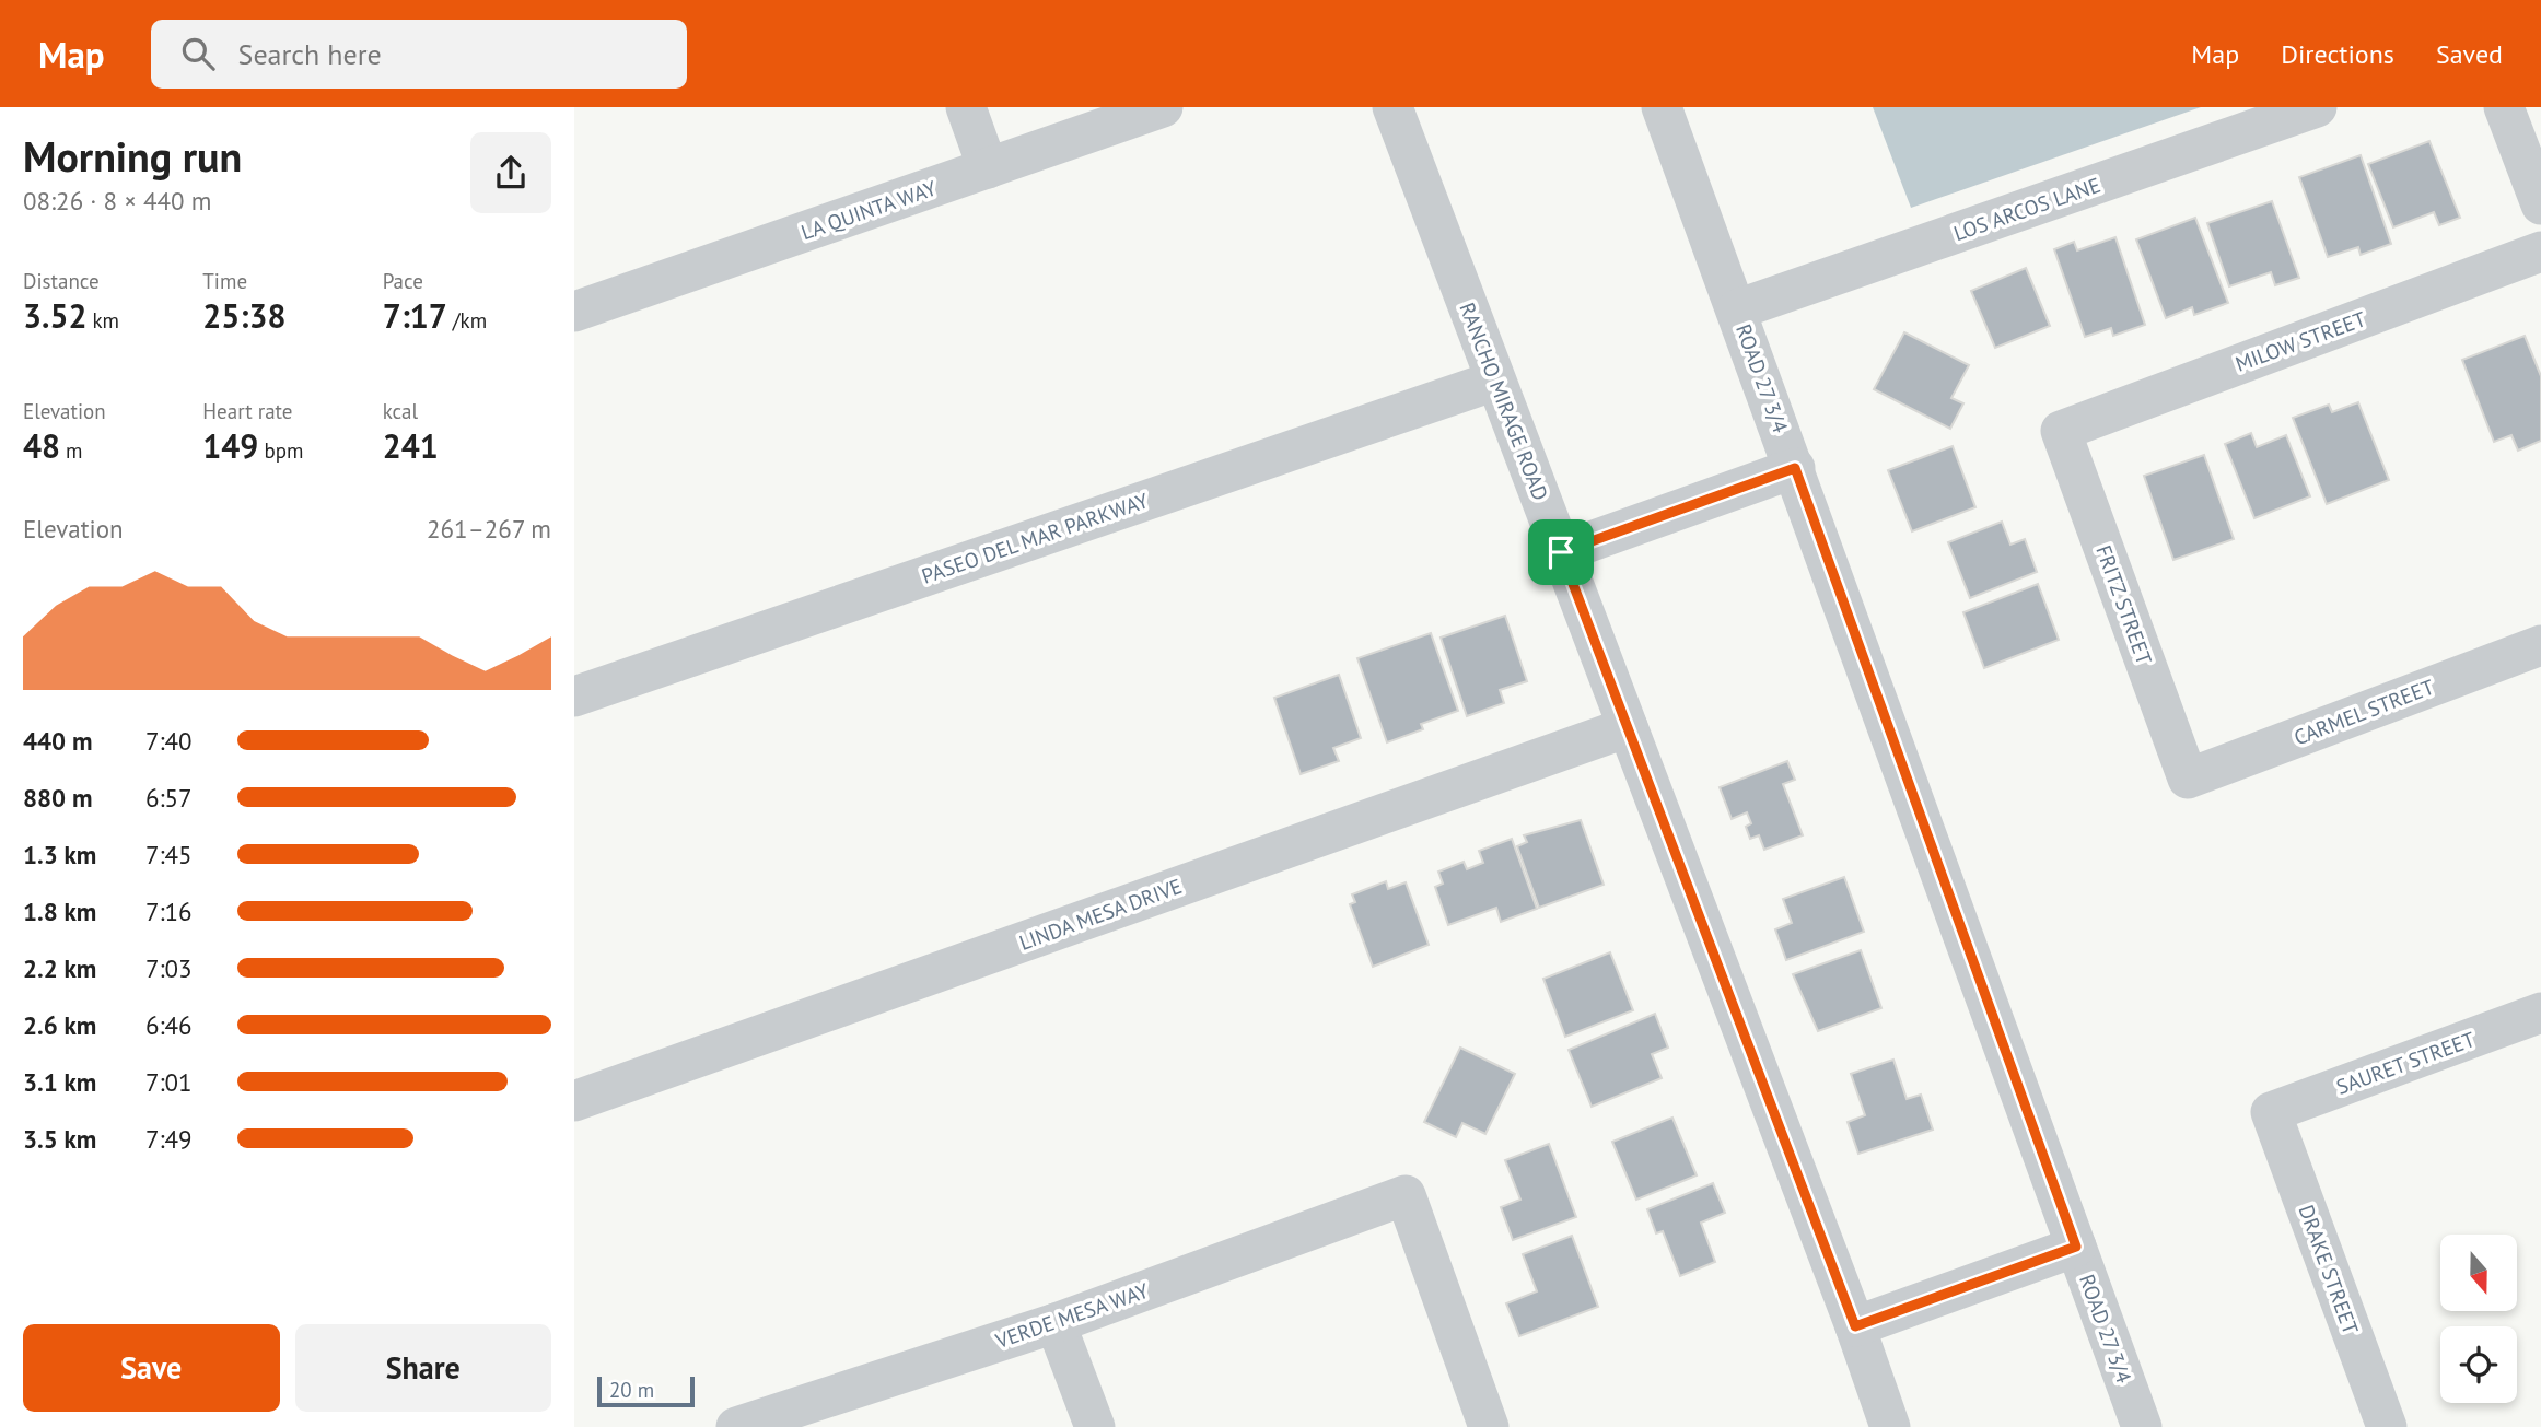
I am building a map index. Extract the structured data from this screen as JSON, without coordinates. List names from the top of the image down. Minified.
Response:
{"streets":{"street":["LOS ARCOS LANE","LA QUINTA WAY","MILOW STREET","ROAD 27 3/4","RANCHO MIRAGE ROAD","PASEO DEL MAR PARKWAY","FRITZ STREET","CARMEL STREET","LINDA MESA DRIVE","SAURET STREET","DRAKE STREET","VERDE MESA WAY"]},"crossings":[["LOS ARCOS LANE","ROAD 27 3/4"],["MILOW STREET","FRITZ STREET"],["RANCHO MIRAGE ROAD","PASEO DEL MAR PARKWAY"],["RANCHO MIRAGE ROAD","LINDA MESA DRIVE"],["FRITZ STREET","CARMEL STREET"],["SAURET STREET","DRAKE STREET"]],"scale_bar":"20 m","north":"bottom","page":{"header":"Map","search":"Search here","nav":["Map","Directions","Saved"],"heading":["Morning run","08:26 · 8 × 440 m"],"stats":[["Distance","3.52 km"],["Time","25:38"],["Pace","7:17 /km"],["Elevation","48 m"],["Heart rate","149 bpm"],["kcal","241"]],"chart":["Elevation","261–267 m"],"list":[{"name":"440 m","note":"7:40"},{"name":"880 m","note":"6:57"},{"name":"1.3 km","note":"7:45"},{"name":"1.8 km","note":"7:16"},{"name":"2.2 km","note":"7:03"},{"name":"2.6 km","note":"6:46"},{"name":"3.1 km","note":"7:01"},{"name":"3.5 km","note":"7:49"}],"buttons":["Save","Share"],"scale":"20 m"}}
